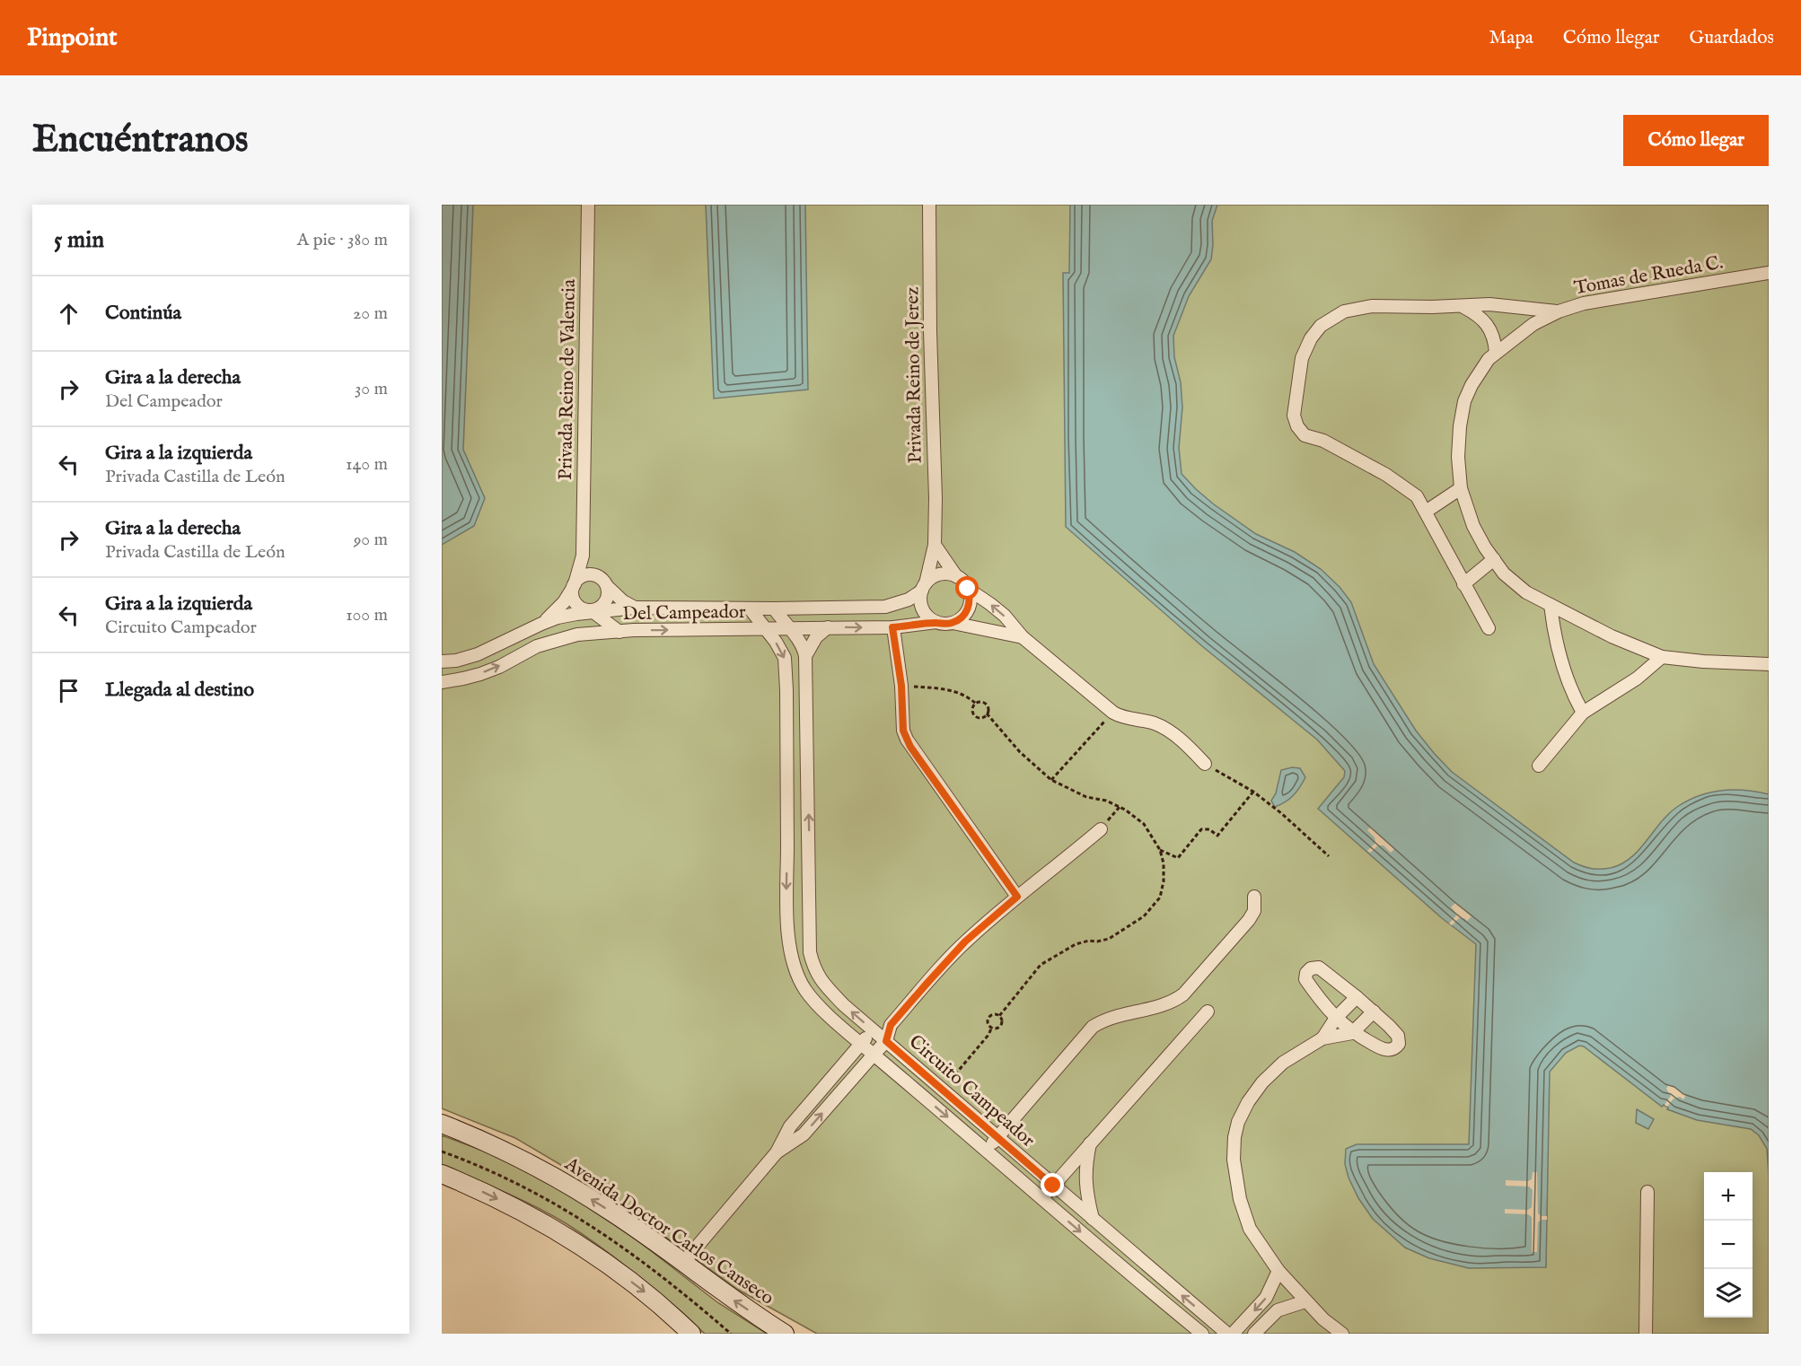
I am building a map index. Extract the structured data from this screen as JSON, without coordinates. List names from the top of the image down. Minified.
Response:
{"streets":{"main road":["Avenida Doctor Carlos Canseco"],"street":["Tomas de Rueda C.","Privada Reino de Jerez","Privada Reino de Valencia","Del Campeador","Circuito Campeador"]},"crossings":[["Privada Reino de Jerez","Del Campeador"],["Privada Reino de Valencia","Del Campeador"],["Del Campeador","Circuito Campeador"]],"page":{"header":"Pinpoint","nav":["Mapa","Cómo llegar","Guardados"],"buttons":"Cómo llegar","title":"Encuéntranos","heading":["5 min","A pie · 380 m"],"list":[["Continúa","20 m"],["Gira a la derecha","Del Campeador","30 m"],["Gira a la izquierda","Privada Castilla de León","140 m"],["Gira a la derecha","Privada Castilla de León","90 m"],["Gira a la izquierda","Circuito Campeador","100 m"],"Llegada al destino"],"map_buttons":["+","−"]}}
